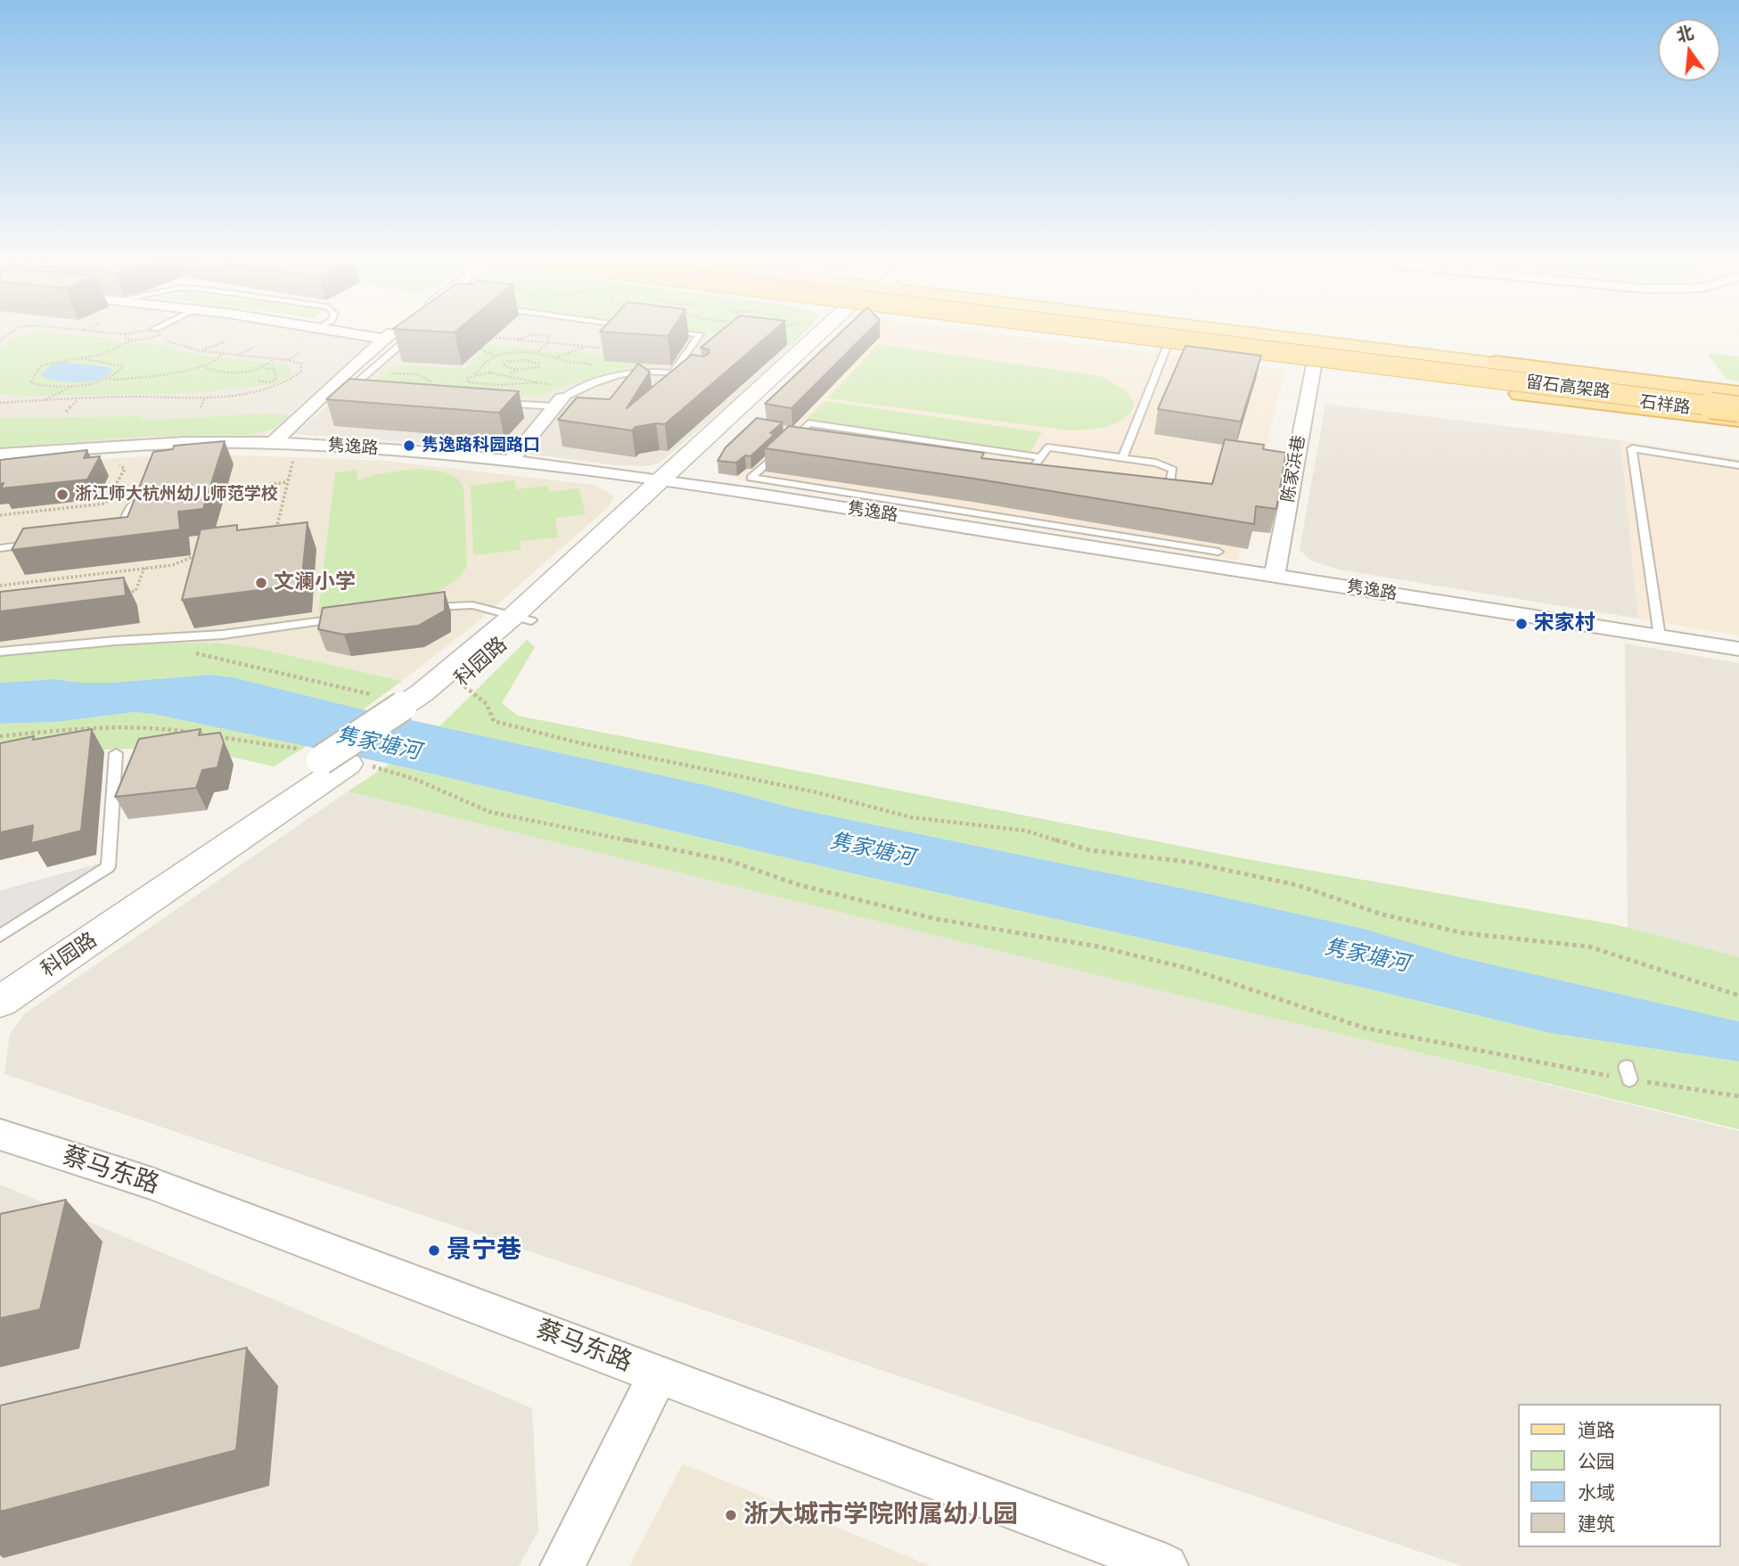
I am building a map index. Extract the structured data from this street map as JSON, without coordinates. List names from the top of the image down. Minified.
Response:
{"streets":{"highway":["留石高架路"],"main road":["石祥路"],"street":["隽逸路","陈家浜巷","科园路","蔡马东路"]},"crossings":[["留石高架路","石祥路"],["石祥路","陈家浜巷"],["隽逸路","陈家浜巷"],["隽逸路","科园路"]],"water":["隽家塘河"],"places":["隽逸路科园路口","浙江师大杭州幼儿师范学校","文澜小学","宋家村","景宁巷","浙大城市学院附属幼儿园"],"legend":["道路","公园","水域","建筑"],"north":"top"}
